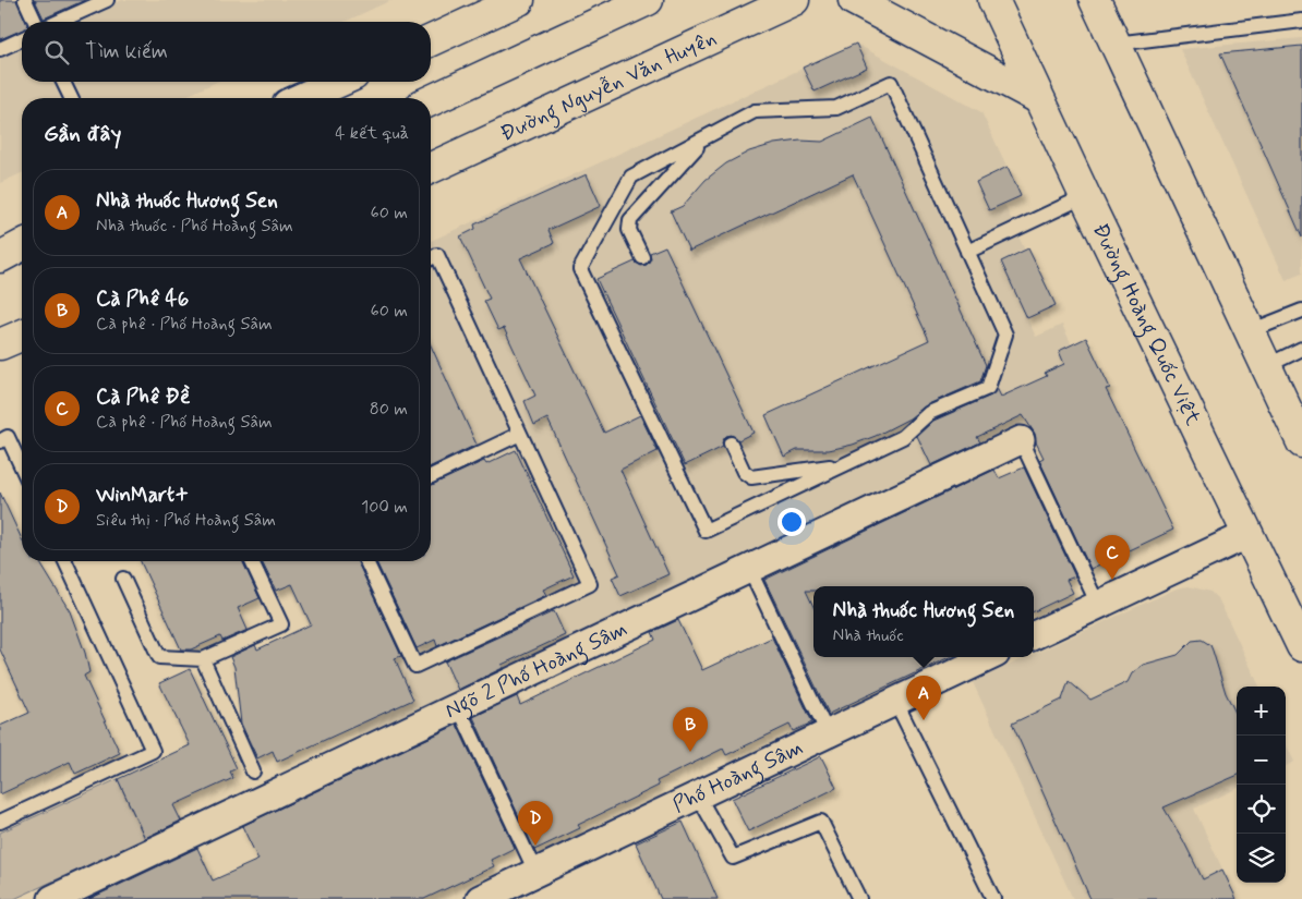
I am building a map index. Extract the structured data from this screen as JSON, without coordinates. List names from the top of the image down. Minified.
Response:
{"streets":{"main road":["Đường Nguyễn Văn Huyên","Đường Hoàng Quốc Việt"],"street":["Ngõ 2 Phố Hoàng Sâm","Phố Hoàng Sâm"]},"page":{"search":"Tìm kiếm","heading":["Gần đây","4 kết quả"],"list":[{"mark":"A","name":"Nhà thuốc Hương Sen","note":"Nhà thuốc · Phố Hoàng Sâm","value":"60 m"},{"mark":"B","name":"Cà Phê 46","note":"Cà phê · Phố Hoàng Sâm","value":"60 m"},{"mark":"C","name":"Cà Phê Đề","note":"Cà phê · Phố Hoàng Sâm","value":"80 m"},{"mark":"D","name":"WinMart+","note":"Siêu thị · Phố Hoàng Sâm","value":"100 m"}],"pins":["C","A","B","D"],"popup":["Nhà thuốc Hương Sen","Nhà thuốc"],"map_buttons":["+","−"]}}
